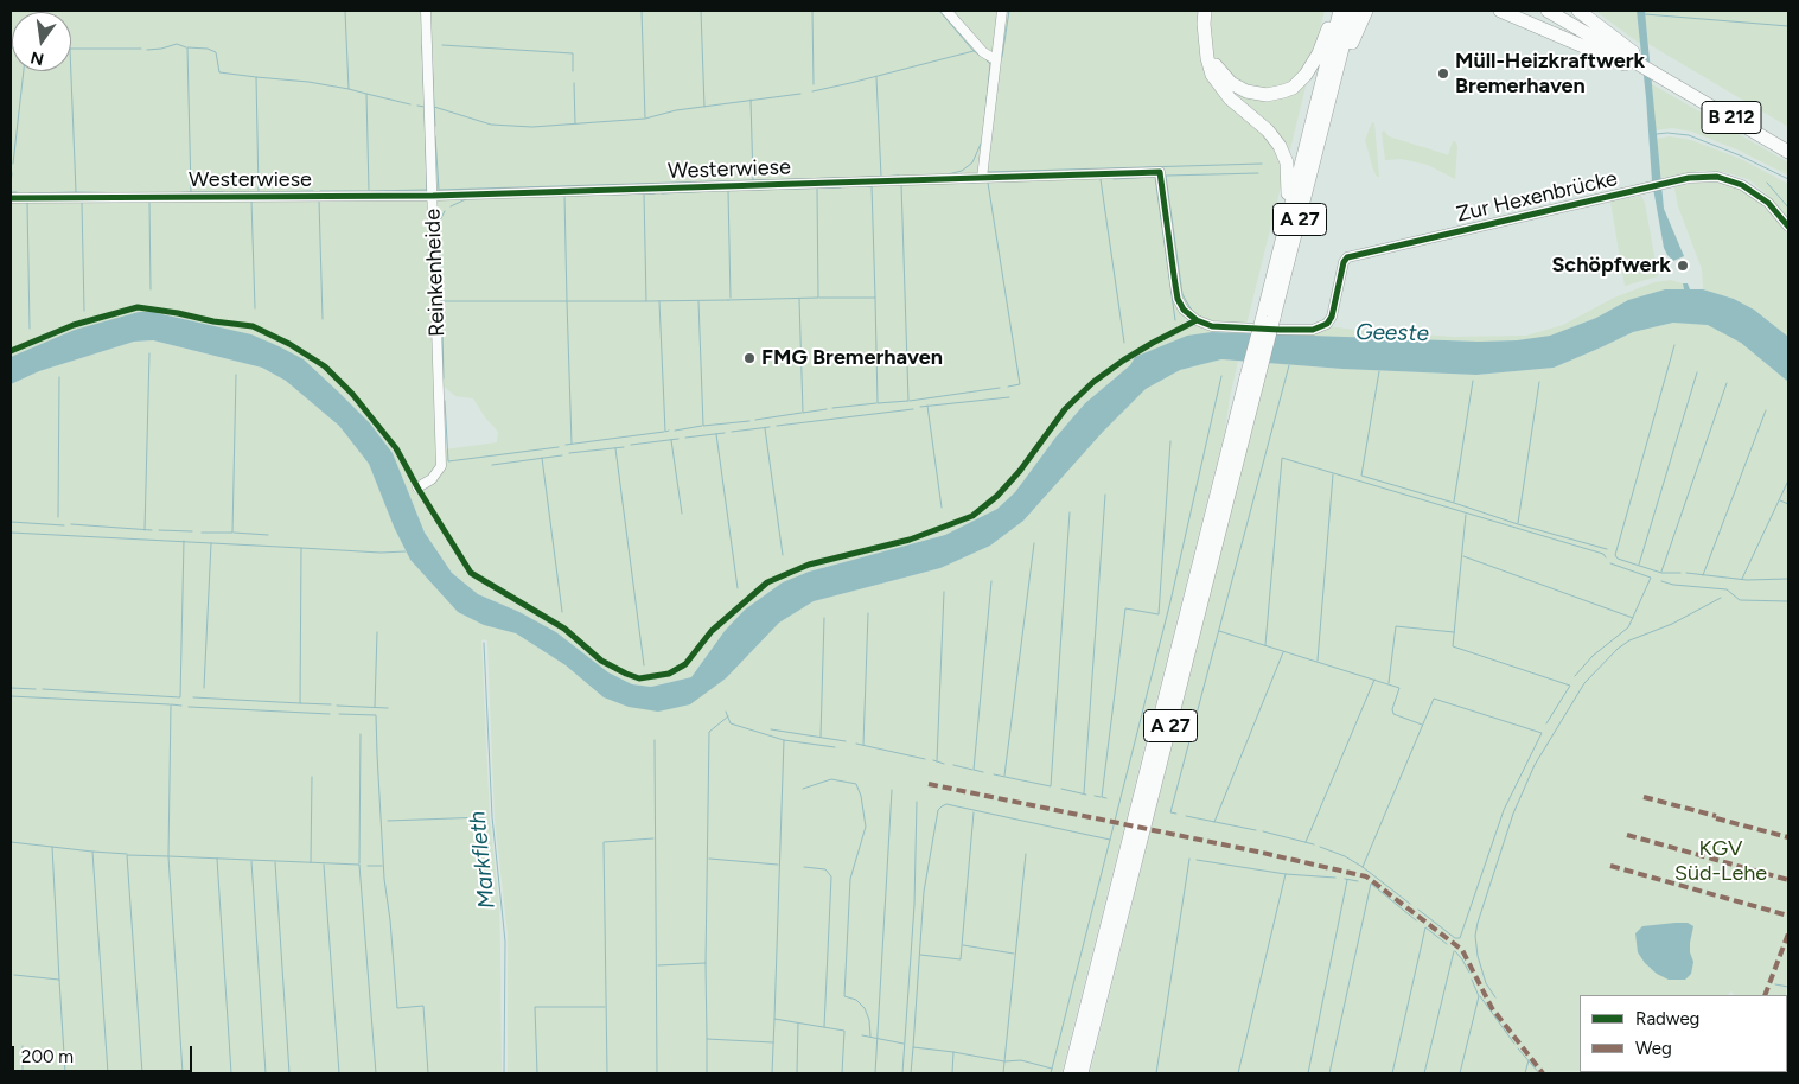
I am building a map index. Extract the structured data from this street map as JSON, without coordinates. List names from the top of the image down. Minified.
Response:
{"streets":{"highway":["B 212","A 27"],"street":["Westerwiese","Zur Hexenbrücke","Reinkenheide"]},"crossings":[["Westerwiese","Zur Hexenbrücke"],["Westerwiese","Reinkenheide"]],"water":["Geeste","Markfleth"],"parks":["KGV Süd-Lehe"],"places":["Müll-Heizkraftwerk Bremerhaven","Schöpfwerk","FMG Bremerhaven"],"legend":["Radweg","Weg"],"scale_bar":"200 m","north":"bottom"}
